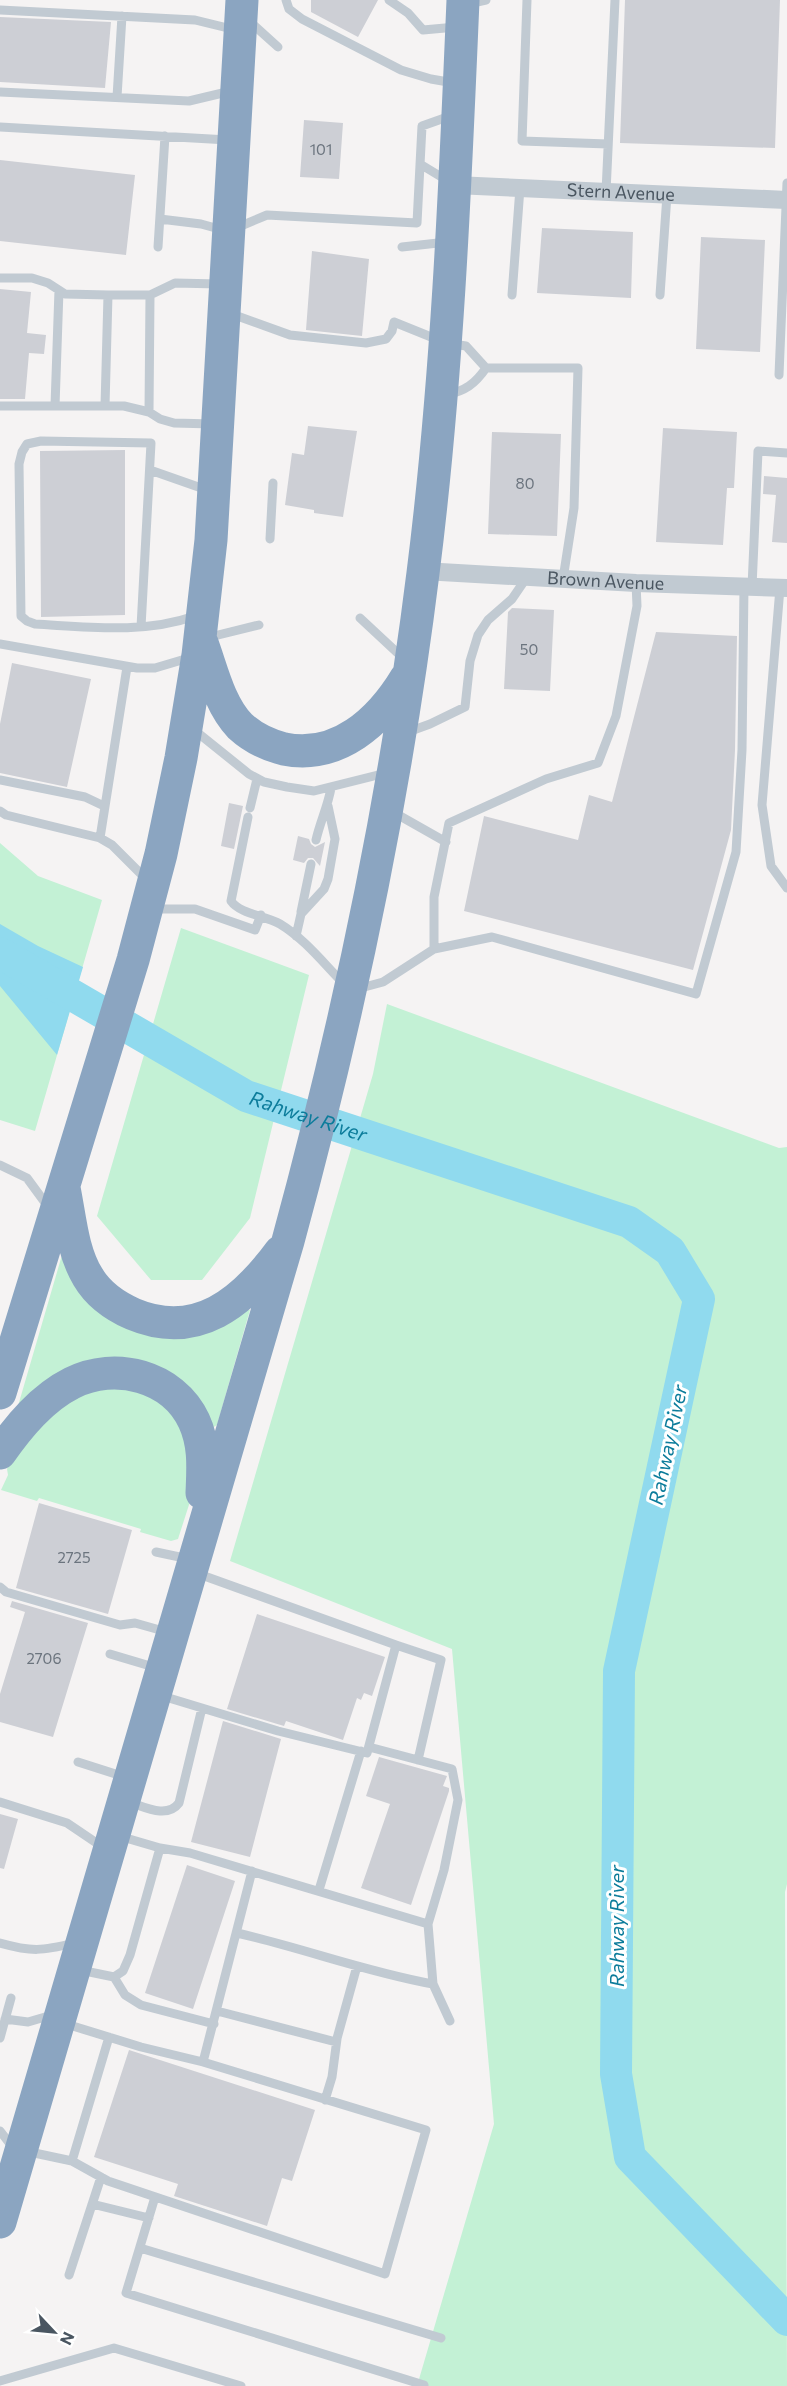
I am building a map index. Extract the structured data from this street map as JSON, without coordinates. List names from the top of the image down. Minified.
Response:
{"streets":{"street":["Stern Avenue","Brown Avenue"]},"water":["Rahway River"],"house_numbers":["101","80","50","2725","2706"],"north":"bottom right"}
